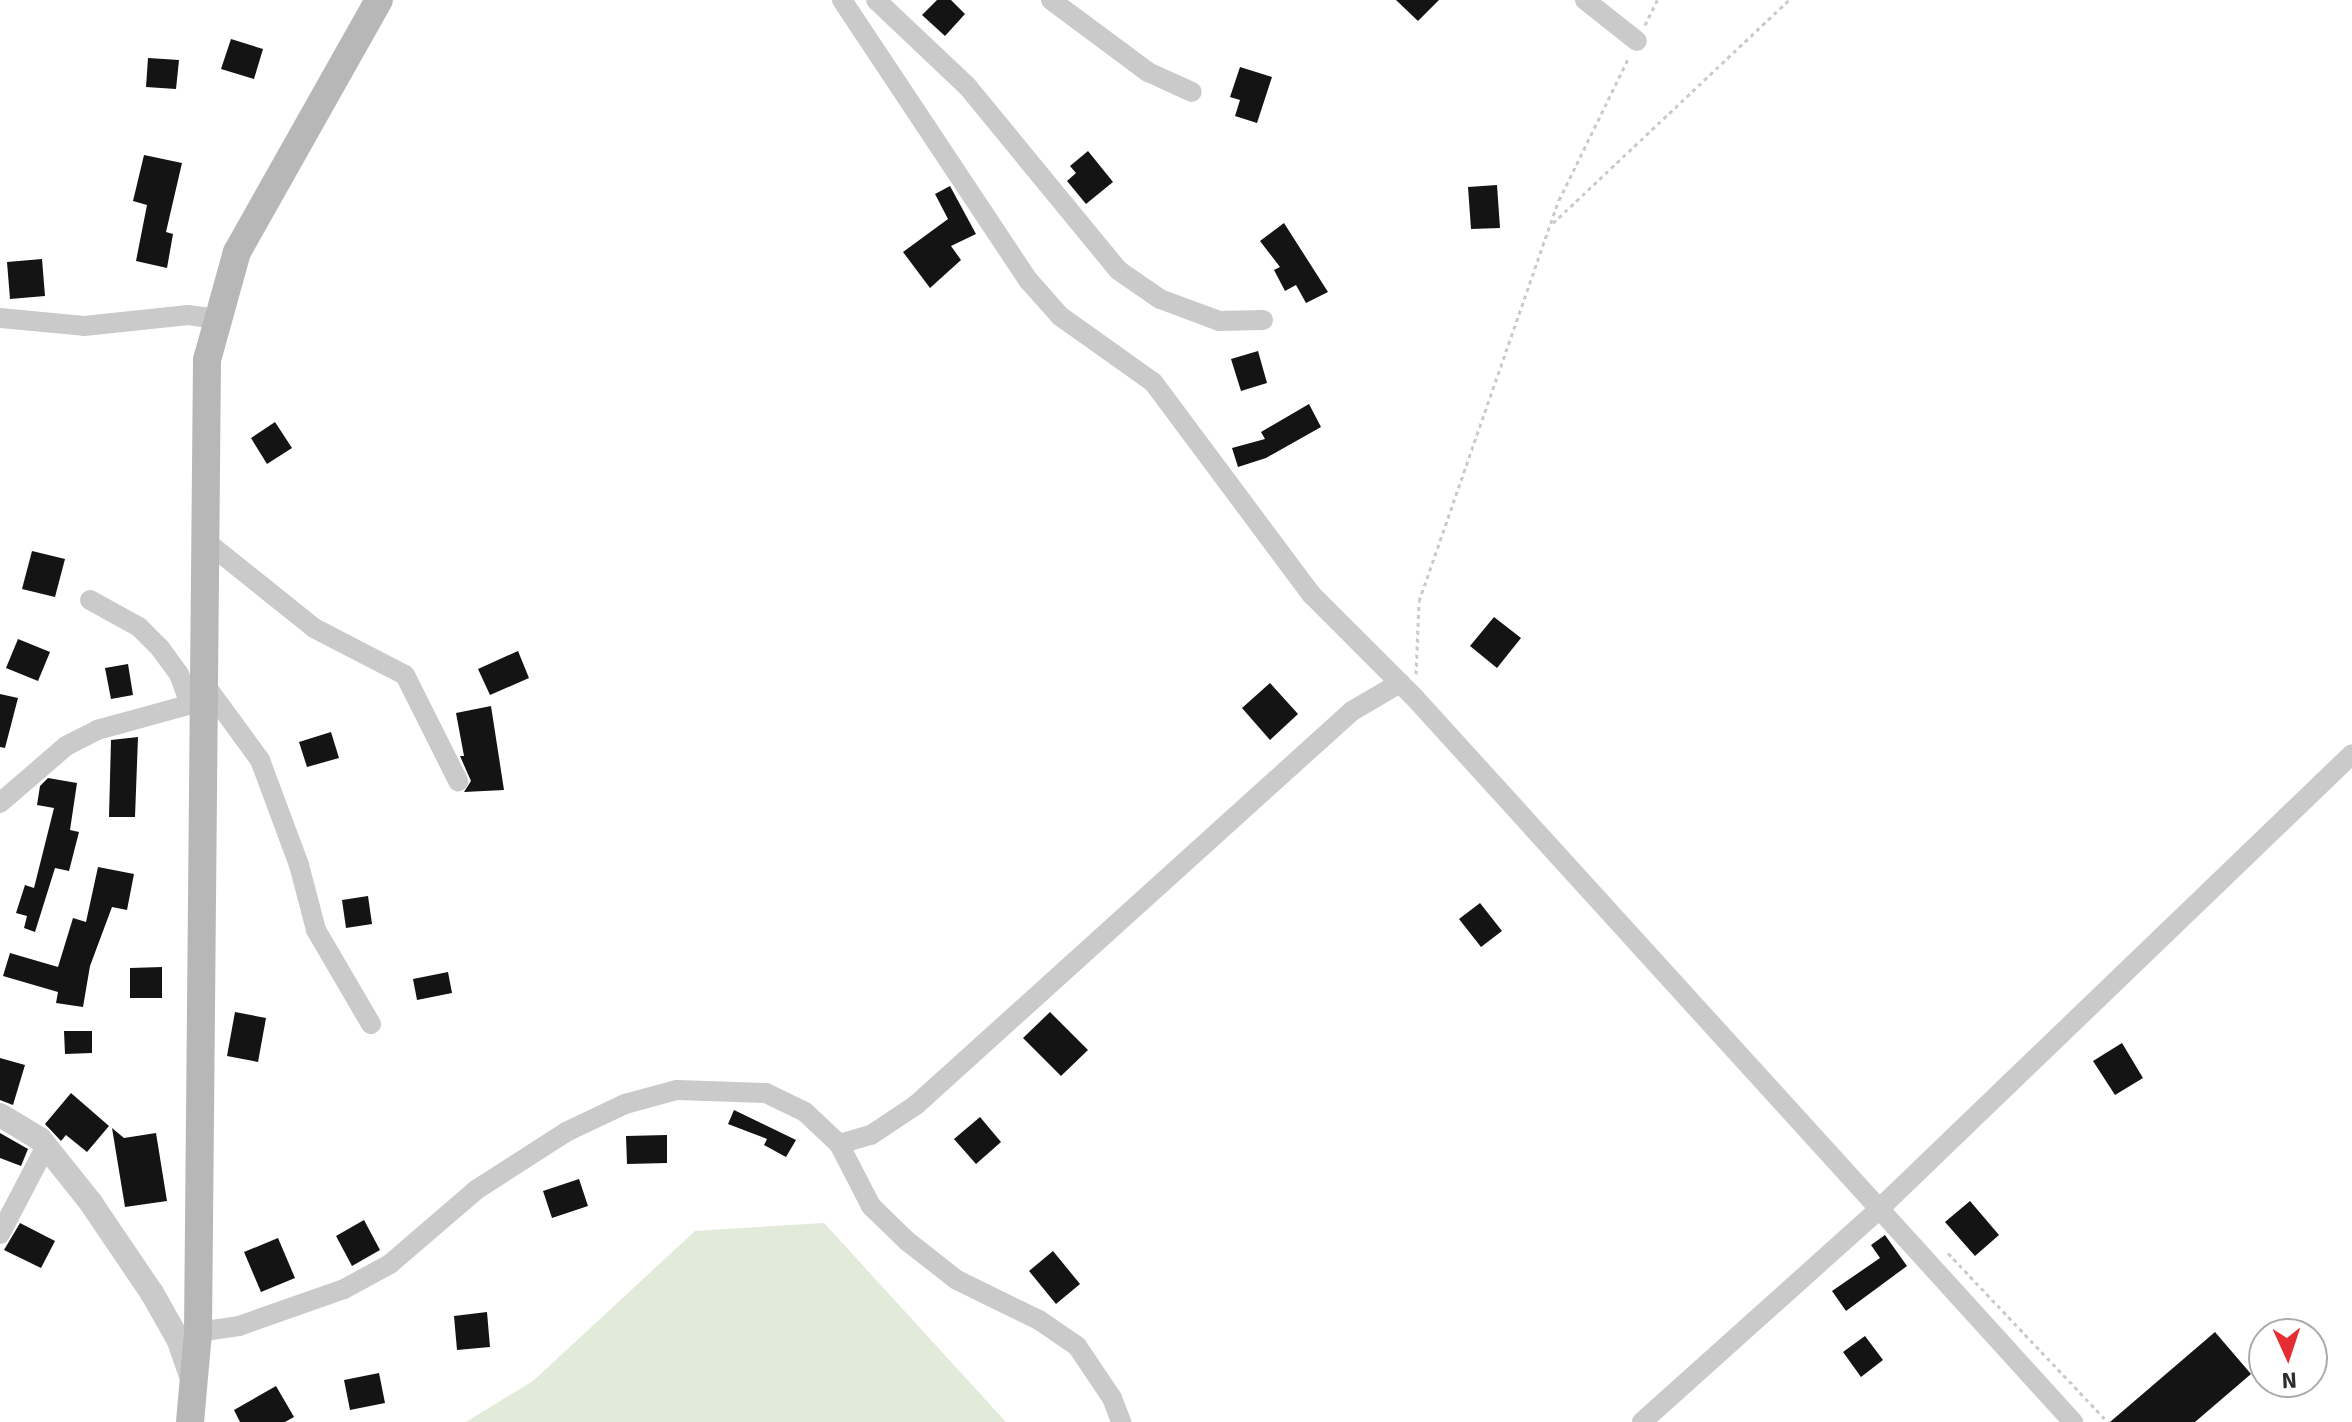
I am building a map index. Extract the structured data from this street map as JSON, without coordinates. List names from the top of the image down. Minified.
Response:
{"north":"bottom"}
